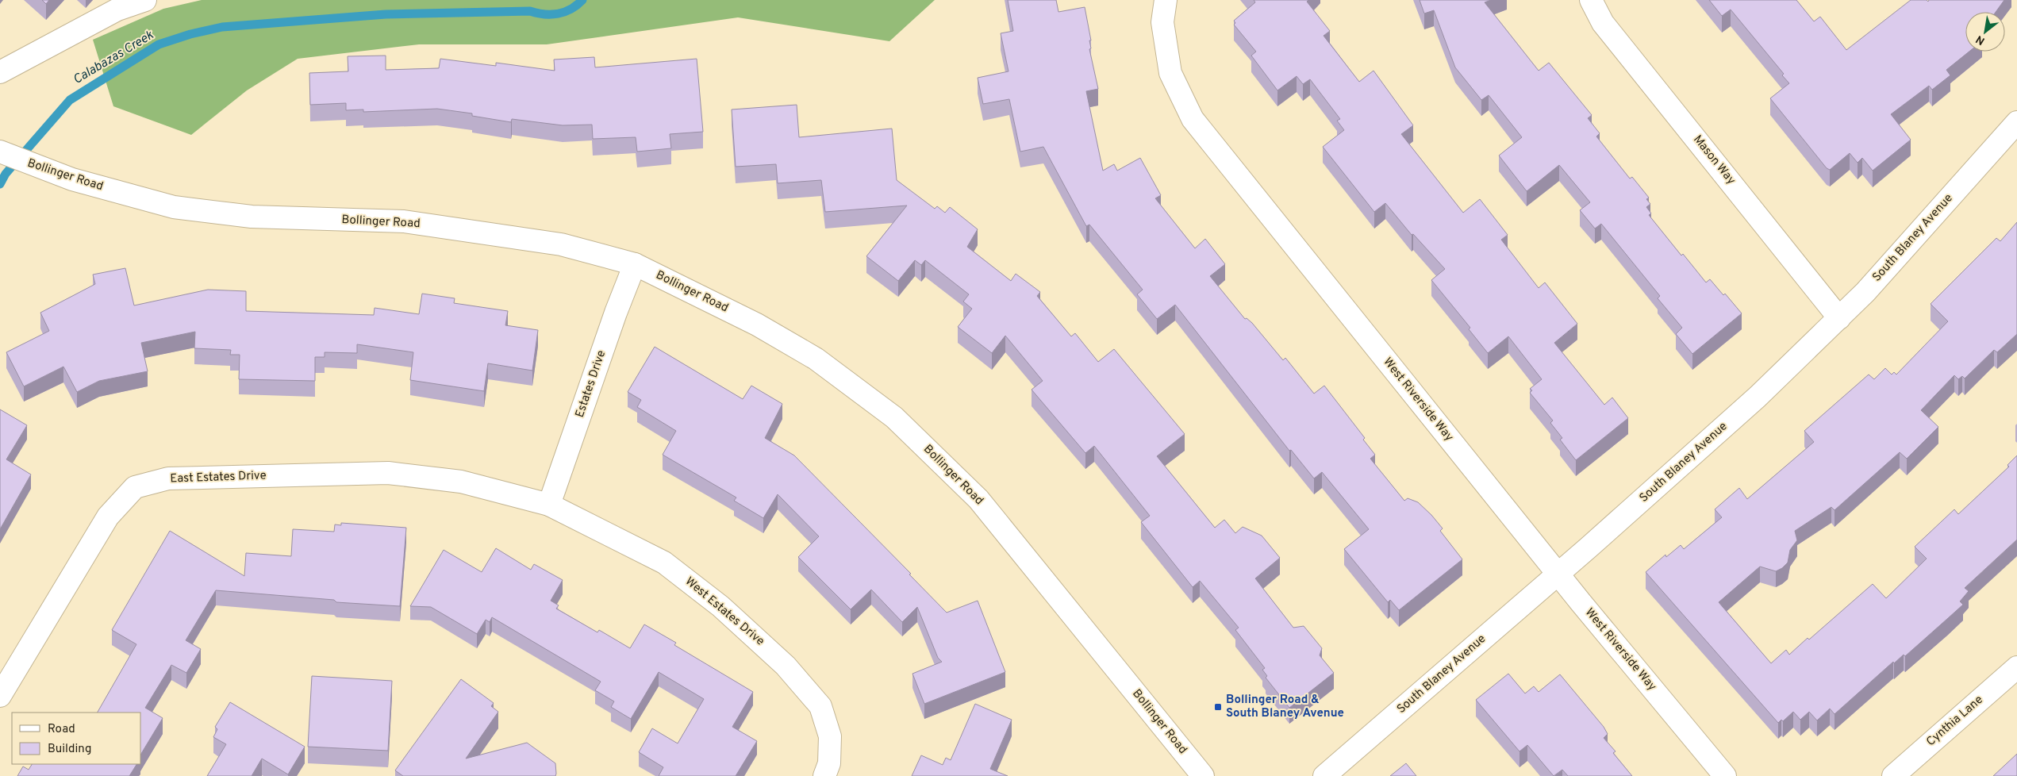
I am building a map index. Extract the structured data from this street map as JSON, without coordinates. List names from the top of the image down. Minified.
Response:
{"streets":{"street":["Mason Way","Bollinger Road","South Blaney Avenue","Estates Drive","West Riverside Way","East Estates Drive","West Estates Drive","Cynthia Lane"]},"crossings":[["Mason Way","South Blaney Avenue"],["Bollinger Road","Estates Drive"],["South Blaney Avenue","West Riverside Way"],["Estates Drive","East Estates Drive"],["Estates Drive","West Estates Drive"],["East Estates Drive","West Estates Drive"]],"water":["Calabazas Creek"],"places":{"transit":["Bollinger Road & South Blaney Avenue"]},"legend":["Road","Building"],"north":"bottom left"}
